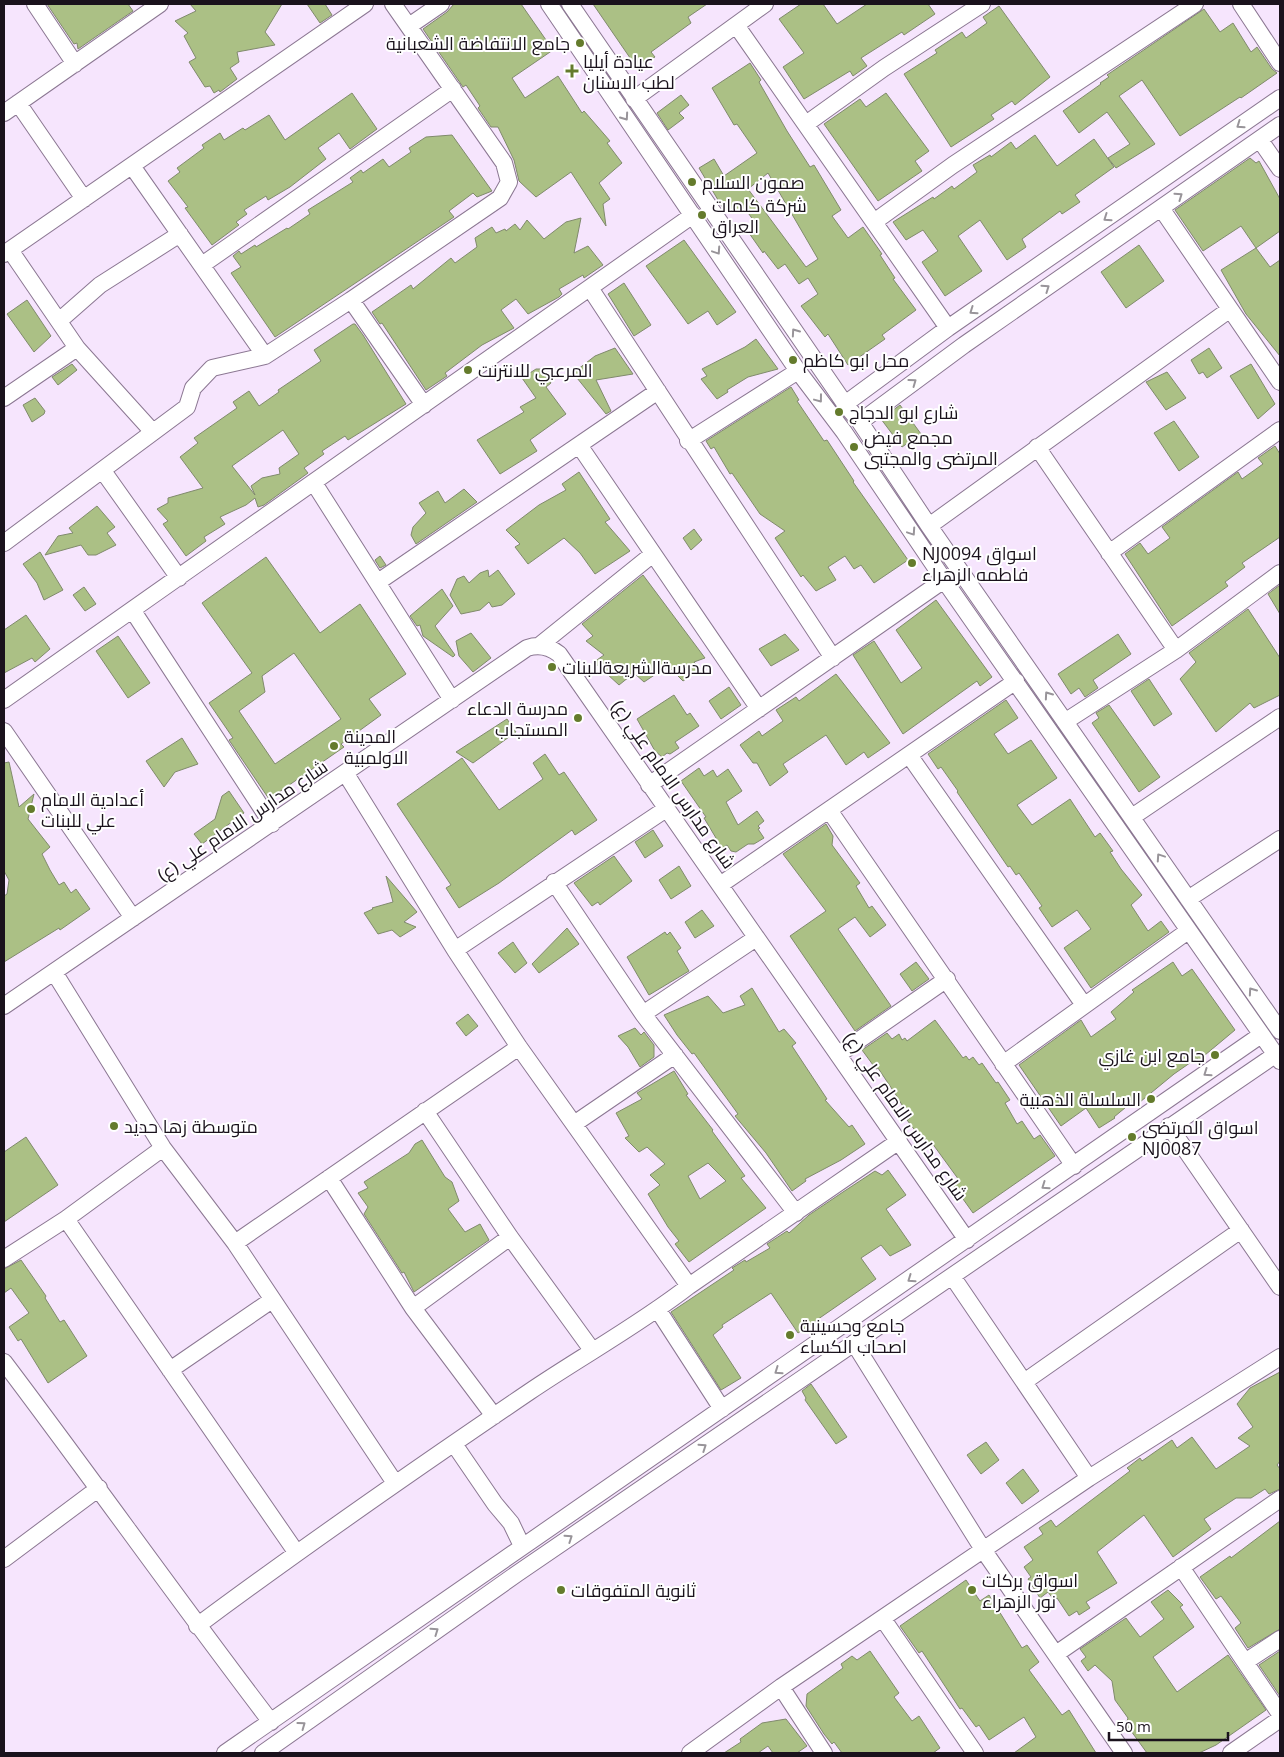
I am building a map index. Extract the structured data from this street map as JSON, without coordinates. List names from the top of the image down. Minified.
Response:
{"streets":{"street":["شارع مدارس الامام علي (ع)"]},"places":{"other":["جامع الانتفاضة الشعبانية","صمون السلام","شركة كلمات العراق","محل ابو كاظم","المرعبي للانترنت","شارع ابو الدجاج","مجمع فيض المرتضى والمجتبى","NJ0094 اسواق فاطمه الزهراء","مدرسةالشريعةللبنات","مدرسة الدعاء المستجاب","المدينة الاولمبية","أعدادية الامام علي للبنات","جامع ابن غازي","السلسلة الذهبية","متوسطة زها حديد","اسواق المرتضى NJ0087","جامع وحسينية اصحاب الكساء","ثانوية المتفوقات","اسواق بركات نور الزهراء"],"health":["عيادة أيليا لطب الاسنان"]},"scale_bar":"50 m"}
